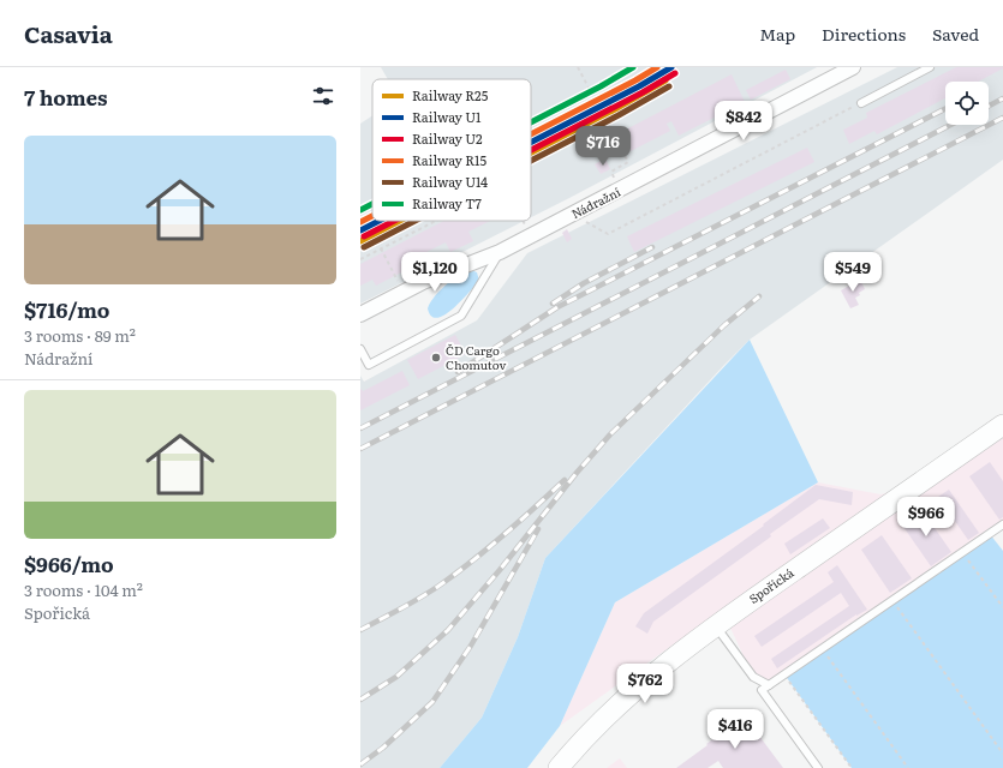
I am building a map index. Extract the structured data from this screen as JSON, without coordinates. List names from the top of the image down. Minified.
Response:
{"streets":{"street":["Nádražní","Spořická"]},"places":["ČD Cargo Chomutov"],"lines":["rail line U1","rail line R15","rail line T7","rail line U2","rail line R25","rail line U14"],"legend":["Railway R25","Railway U1","Railway U2","Railway R15","Railway U14","Railway T7"],"page":{"header":"Casavia","nav":["Map","Directions","Saved"],"heading":"7 homes","price":["$842","$716","$1,120","$549","$966","$762","$416"],"list":[{"name":"$716/mo","note":"3 rooms · 89 m² · Nádražní"},{"name":"$966/mo","note":"3 rooms · 104 m² · Spořická"}]}}
